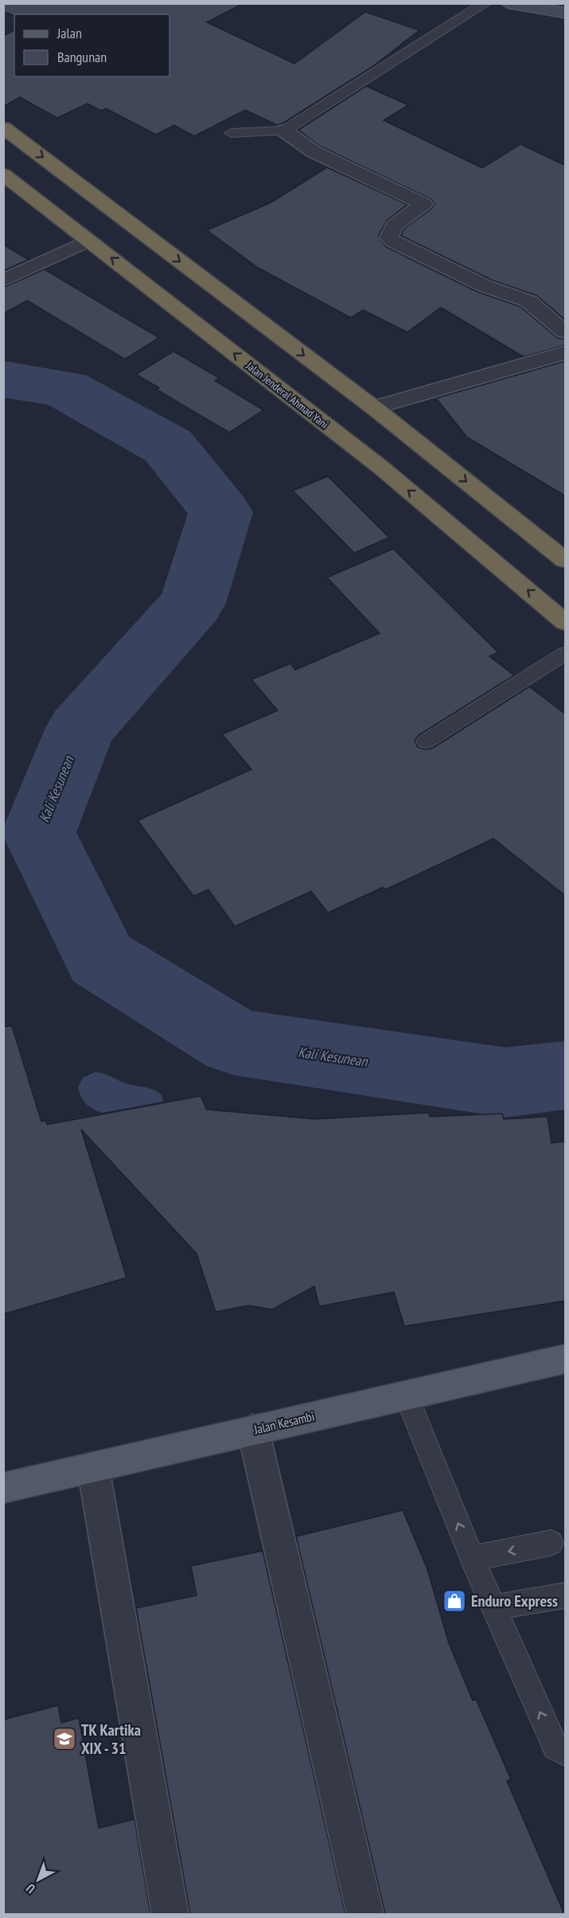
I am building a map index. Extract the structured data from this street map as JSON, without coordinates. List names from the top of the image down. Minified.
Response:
{"streets":{"highway":["Jalan Jenderal Ahmad Yani"],"main road":["Jalan Kesambi"]},"water":["Kali Kesunean"],"places":{"shop":["Enduro Express"],"school or university":["TK Kartika XIX - 31"]},"legend":["Jalan","Bangunan"],"north":"bottom left"}
